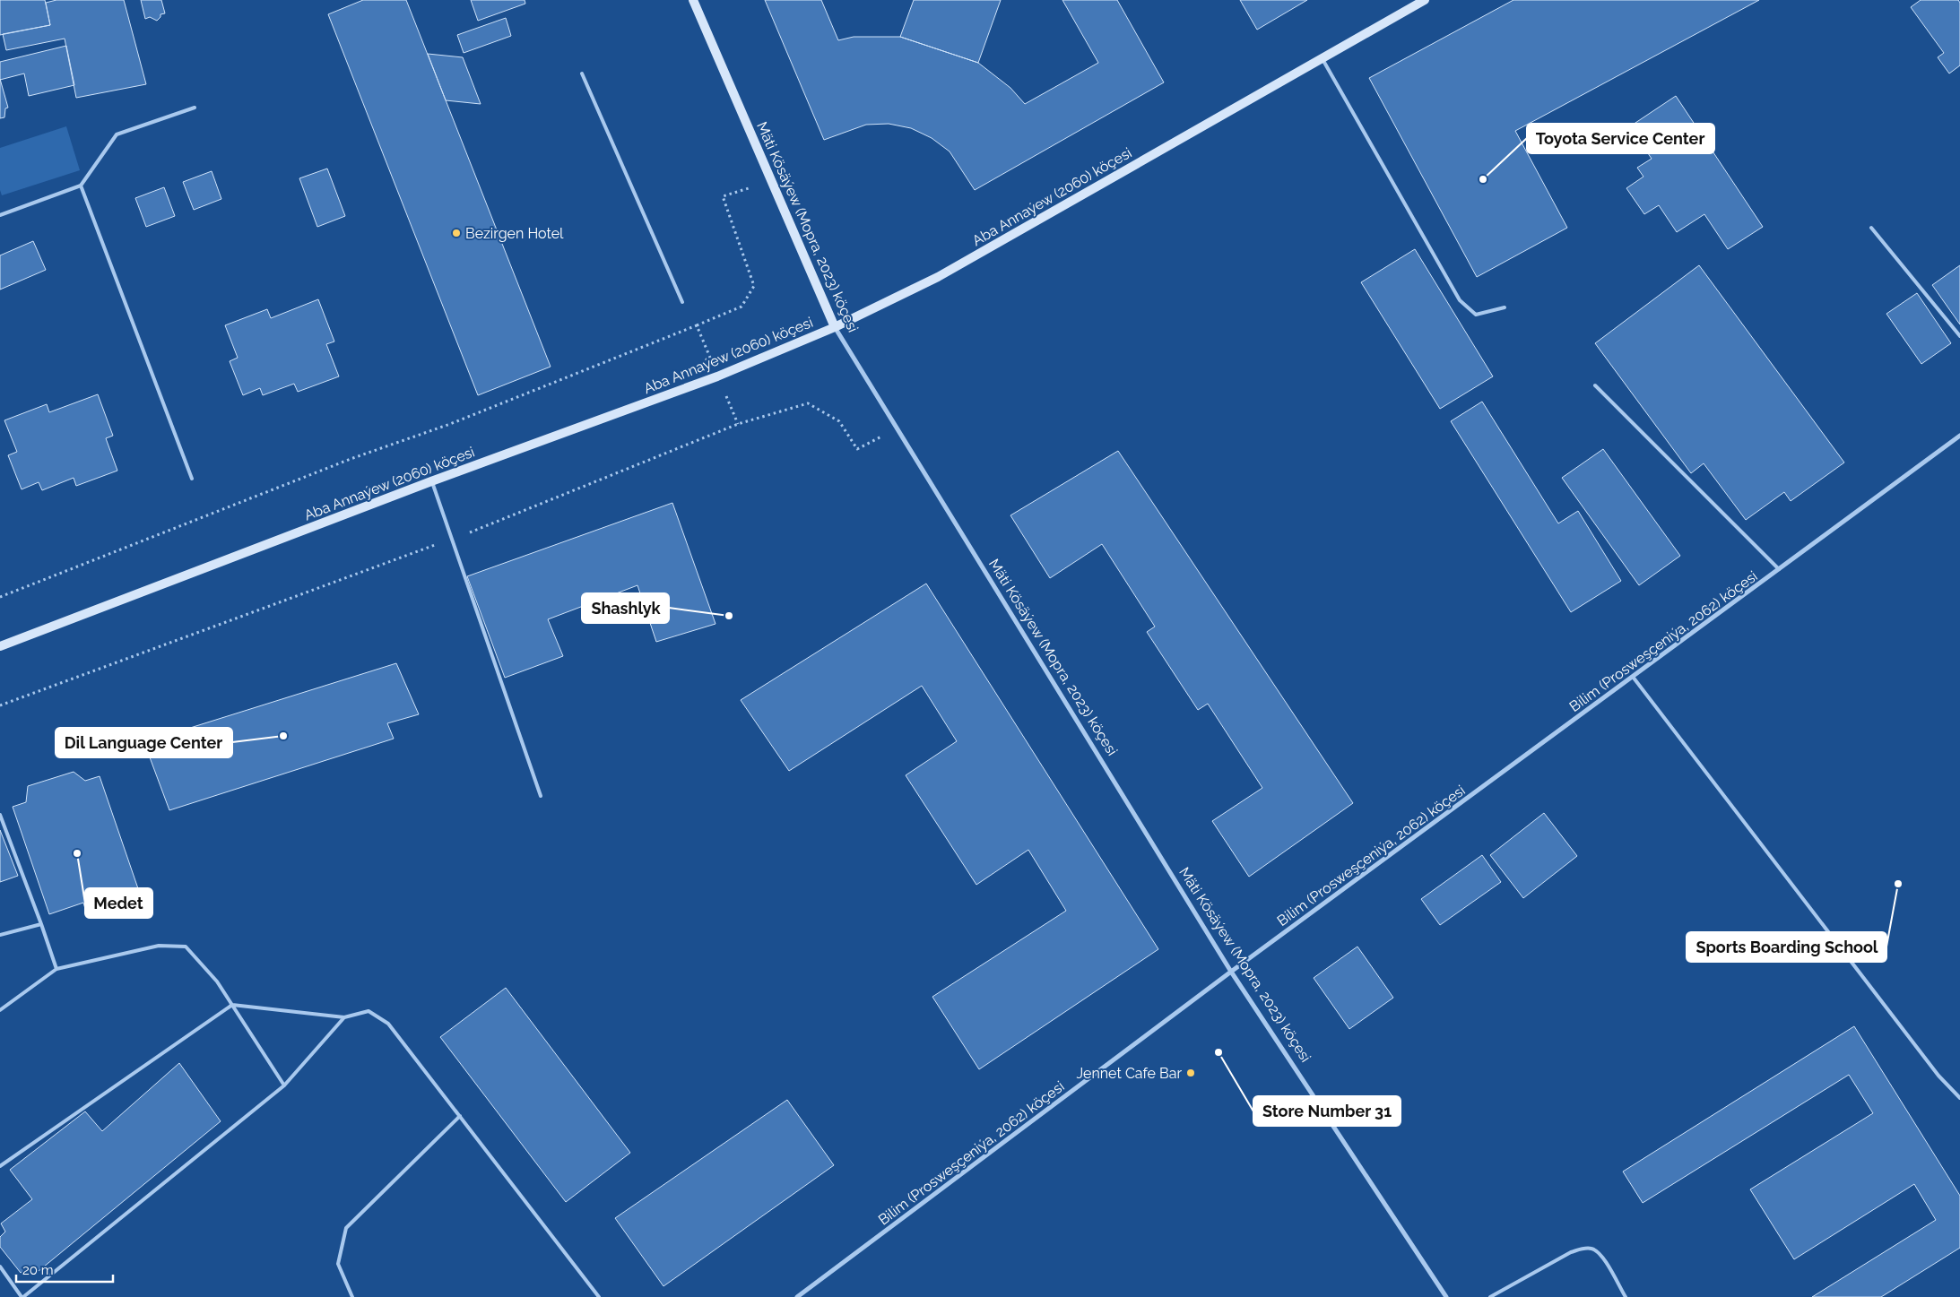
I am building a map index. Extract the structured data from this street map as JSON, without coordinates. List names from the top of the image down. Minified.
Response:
{"streets":{"street":["Aba Annaýew (2060) köçesi","Mäti Kösäýew (Mopra, 2023) köçesi","Bilim (Prosweşçeniýa, 2062) köçesi"]},"crossings":[["Aba Annaýew (2060) köçesi","Mäti Kösäýew (Mopra, 2023) köçesi"],["Mäti Kösäýew (Mopra, 2023) köçesi","Bilim (Prosweşçeniýa, 2062) köçesi"]],"places":["Toyota Service Center","Bezirgen Hotel","Shashlyk","Dil Language Center","Medet","Sports Boarding School","Store Number 31","Jennet Cafe Bar"],"scale_bar":"20 m"}
